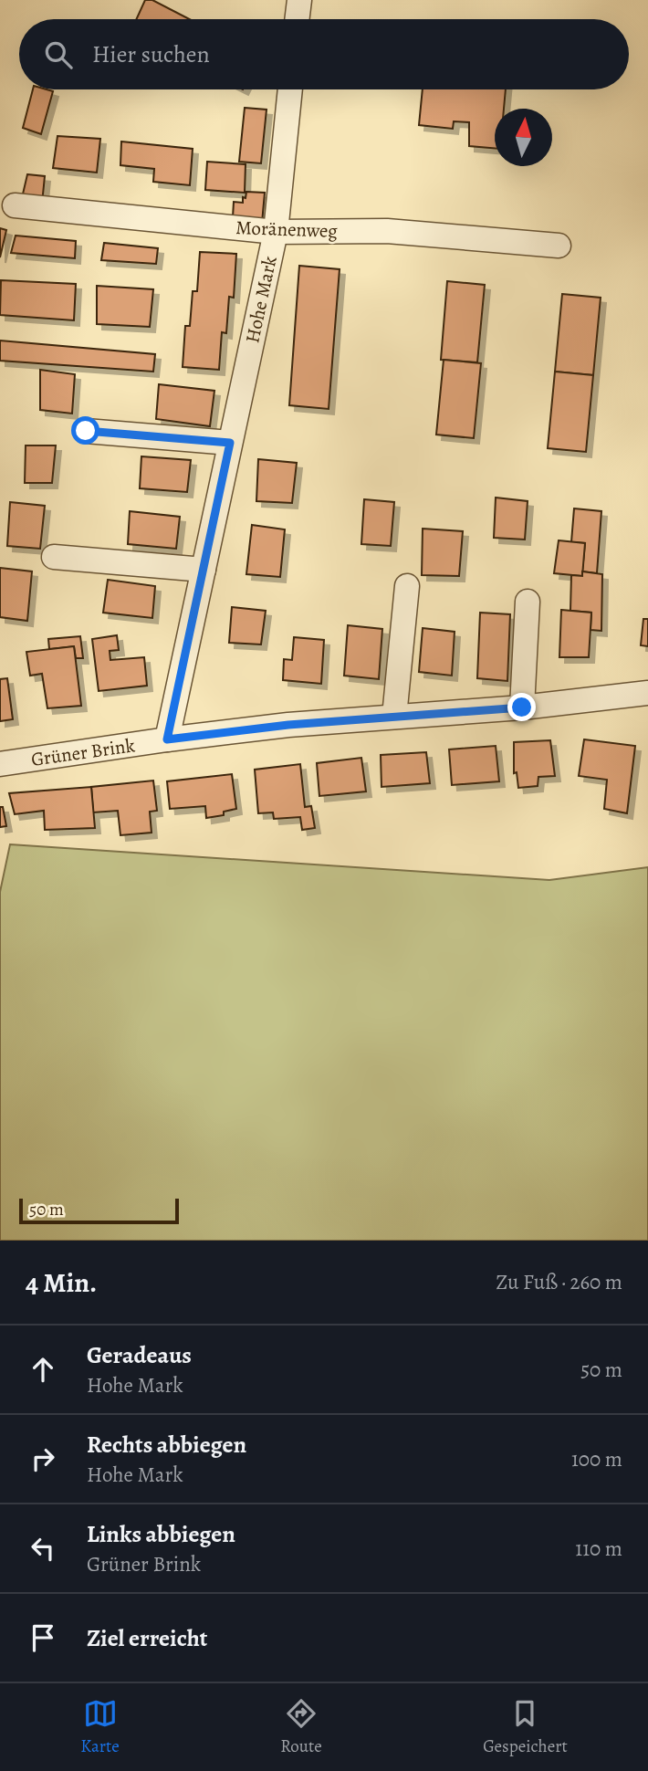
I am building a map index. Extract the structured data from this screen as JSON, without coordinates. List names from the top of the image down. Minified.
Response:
{"streets":{"street":["Moränenweg","Hohe Mark","Grüner Brink"]},"crossings":[["Moränenweg","Hohe Mark"],["Hohe Mark","Grüner Brink"]],"scale_bar":"50 m","north":"top","page":{"search":"Hier suchen","scale":"50 m","heading":["4 Min.","Zu Fuß · 260 m"],"list":[["Geradeaus","Hohe Mark","50 m"],["Rechts abbiegen","Hohe Mark","100 m"],["Links abbiegen","Grüner Brink","110 m"],"Ziel erreicht"],"nav":["Karte","Route","Gespeichert"]}}
